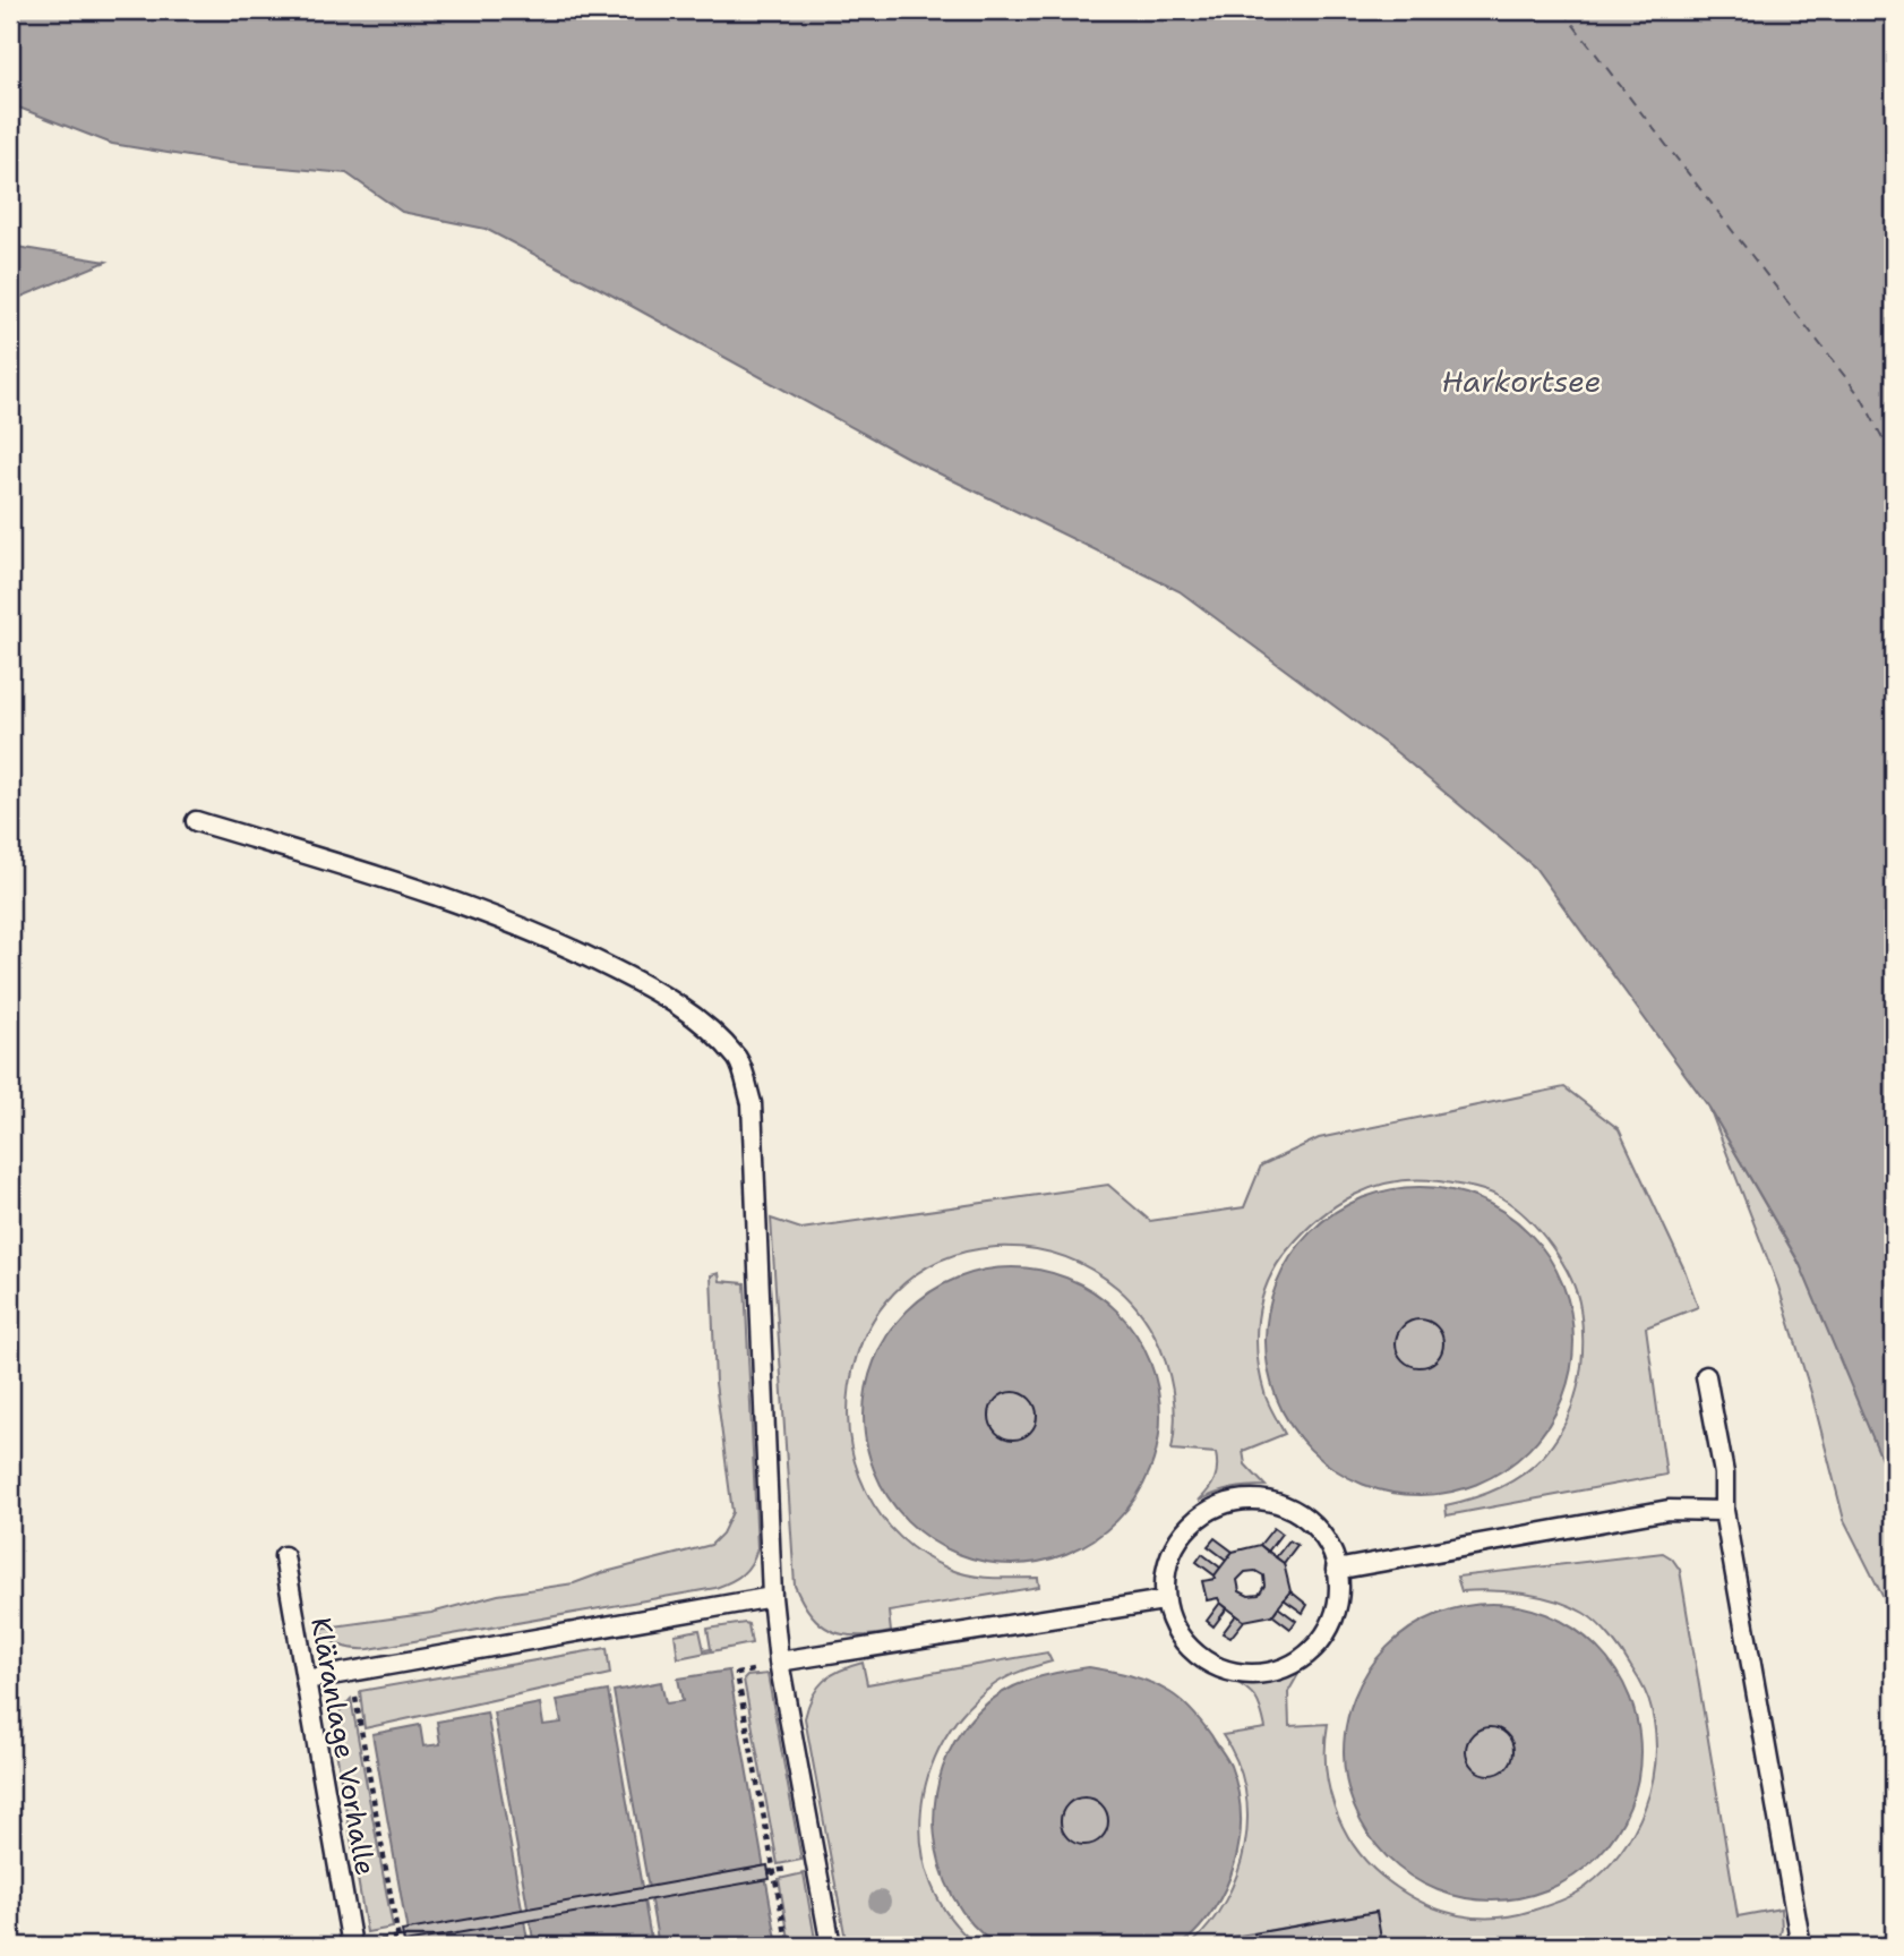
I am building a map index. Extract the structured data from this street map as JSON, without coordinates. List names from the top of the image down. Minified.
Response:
{"streets":{"lane":["Kläranlage Vorhalle"]},"water":["Harkortsee"]}
